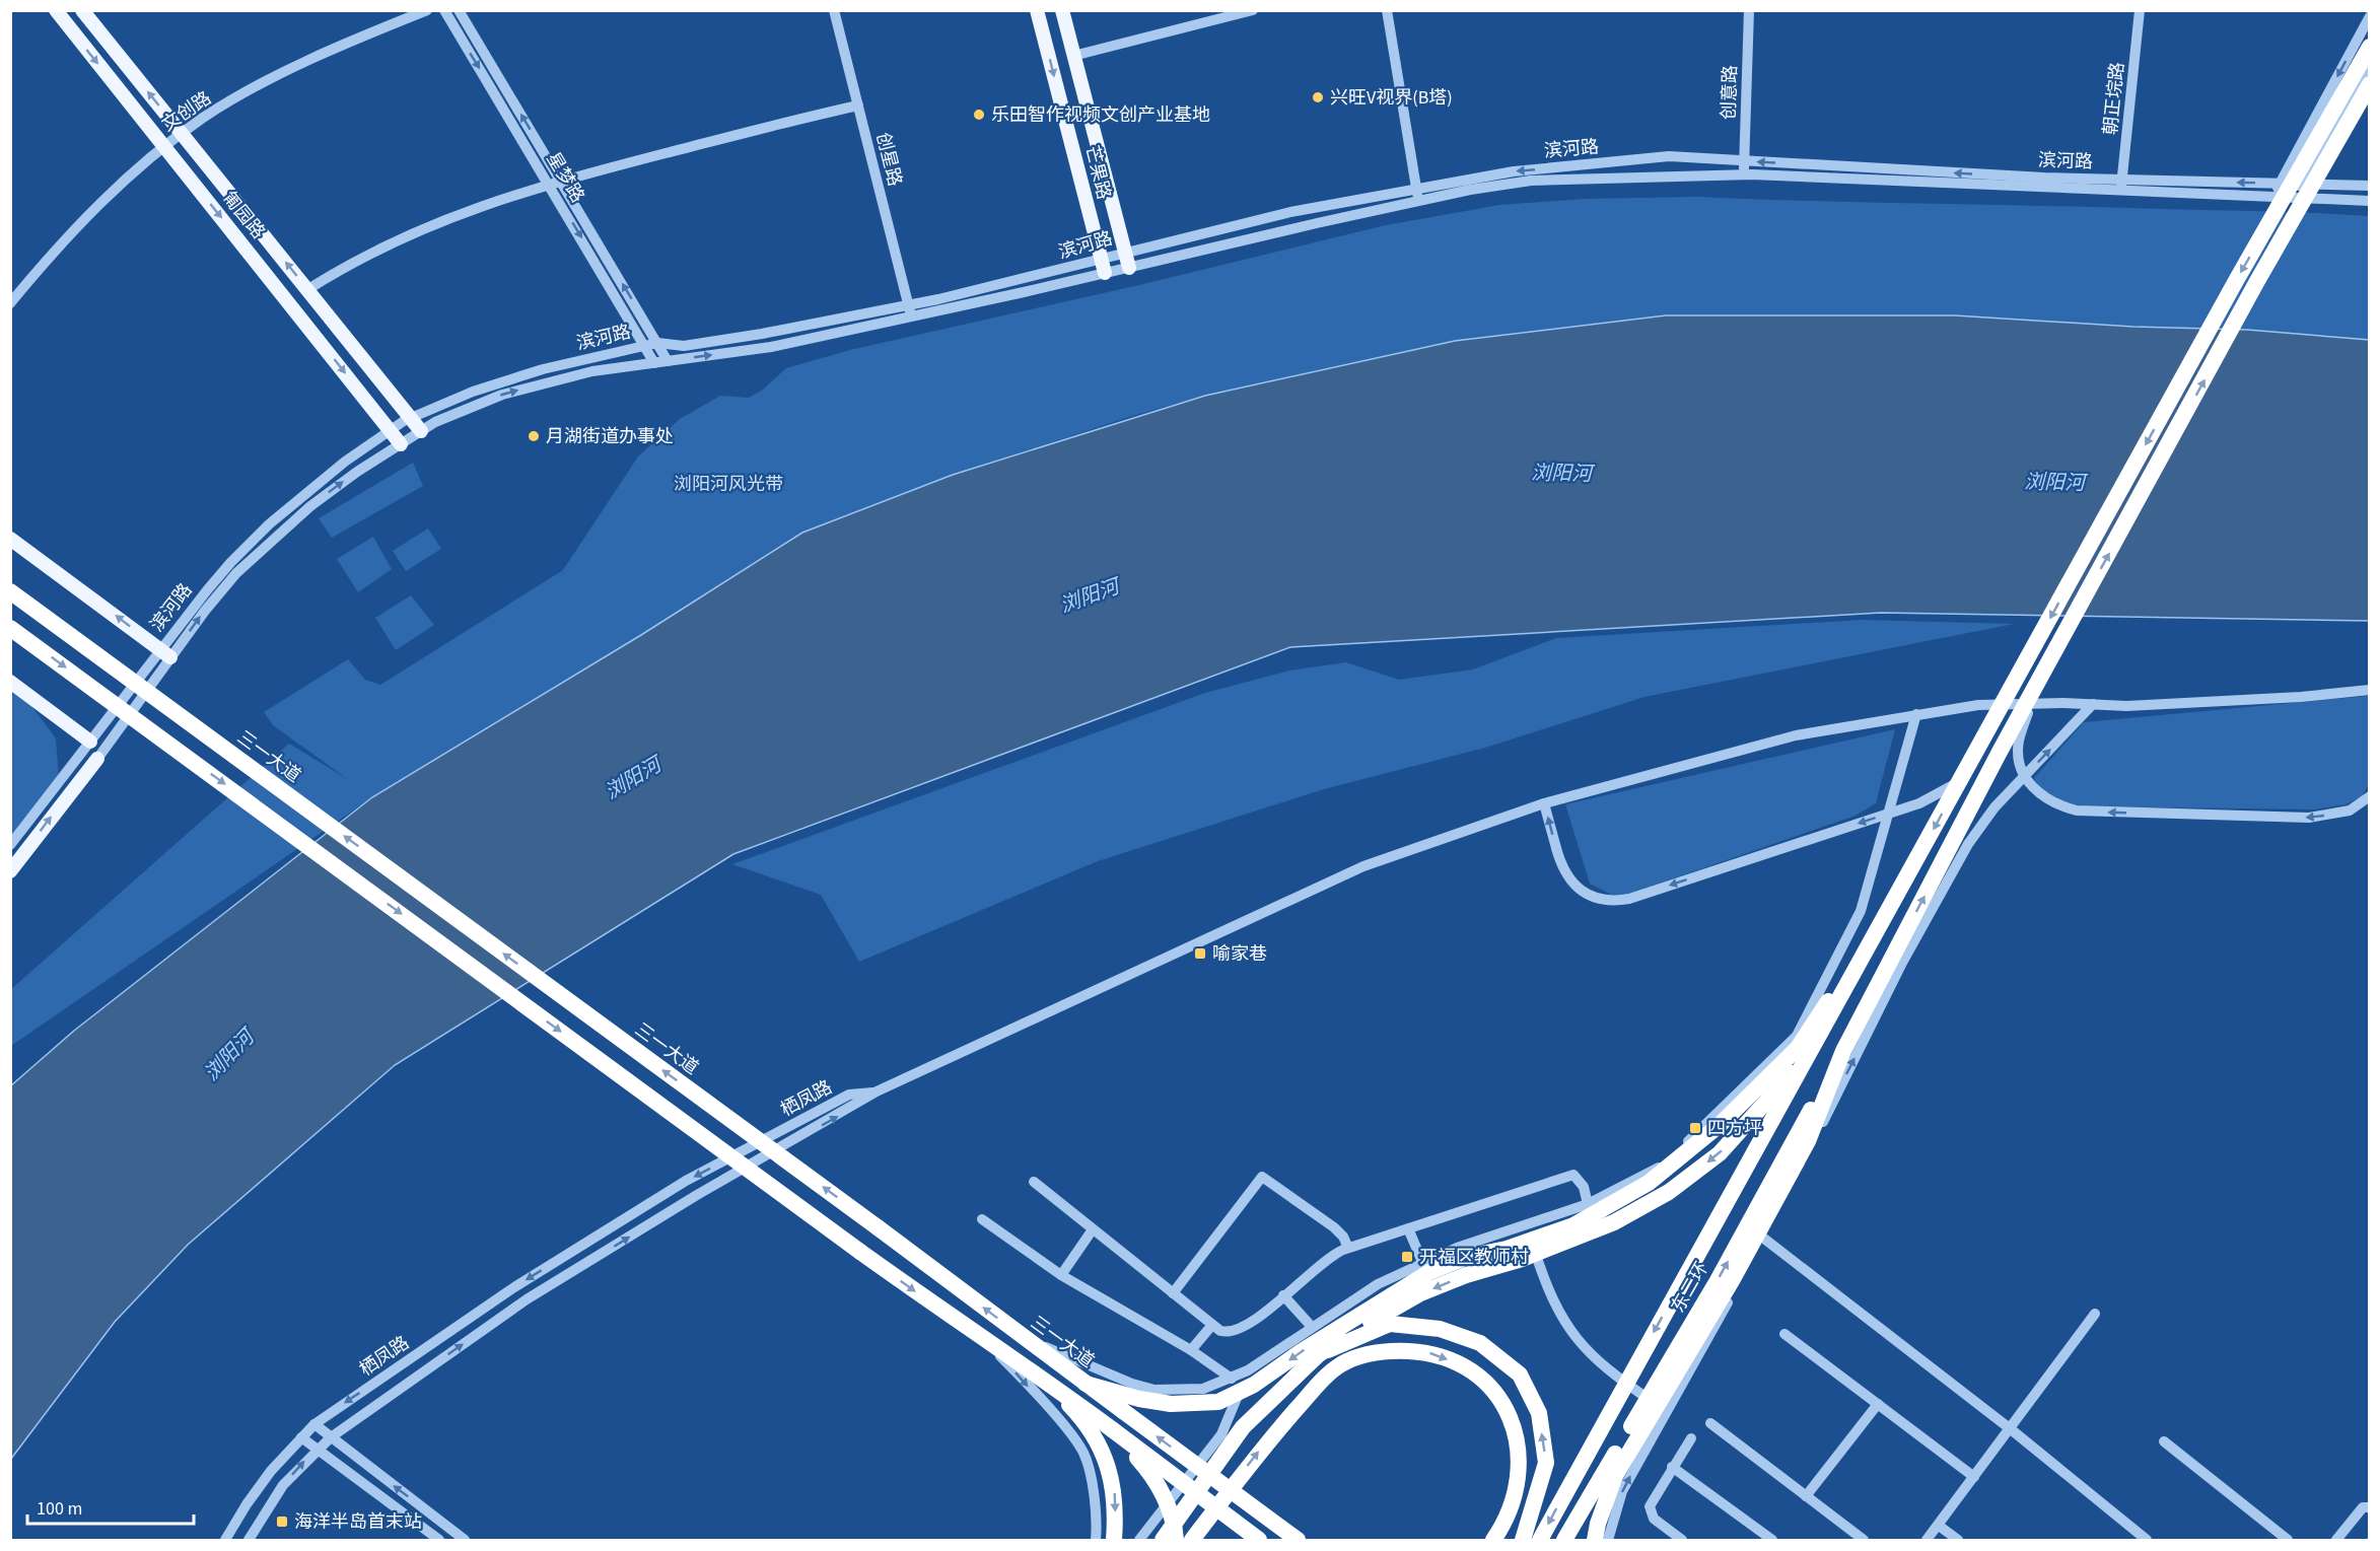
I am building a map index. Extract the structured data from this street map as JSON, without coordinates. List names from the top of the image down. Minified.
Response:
{"streets":{"highway":["三一大道","东二环"],"main road":["芒果路","匍园路"],"street":["创意路","朝正垸路","文创路","滨河路","创星路","星梦路","栖凤路"]},"crossings":[["创意路","滨河路"],["朝正垸路","滨河路"],["文创路","匍园路"],["滨河路","创星路"],["滨河路","芒果路"],["滨河路","星梦路"],["滨河路","匍园路"]],"water":["浏阳河"],"parks":["浏阳河风光带"],"places":{"other":["兴旺V视界(B塔)","乐田智作视频文创产业基地","月湖街道办事处"],"transit":["喻家巷","四方坪","开福区教师村","海洋半岛首末站"]},"scale_bar":"100 m"}
